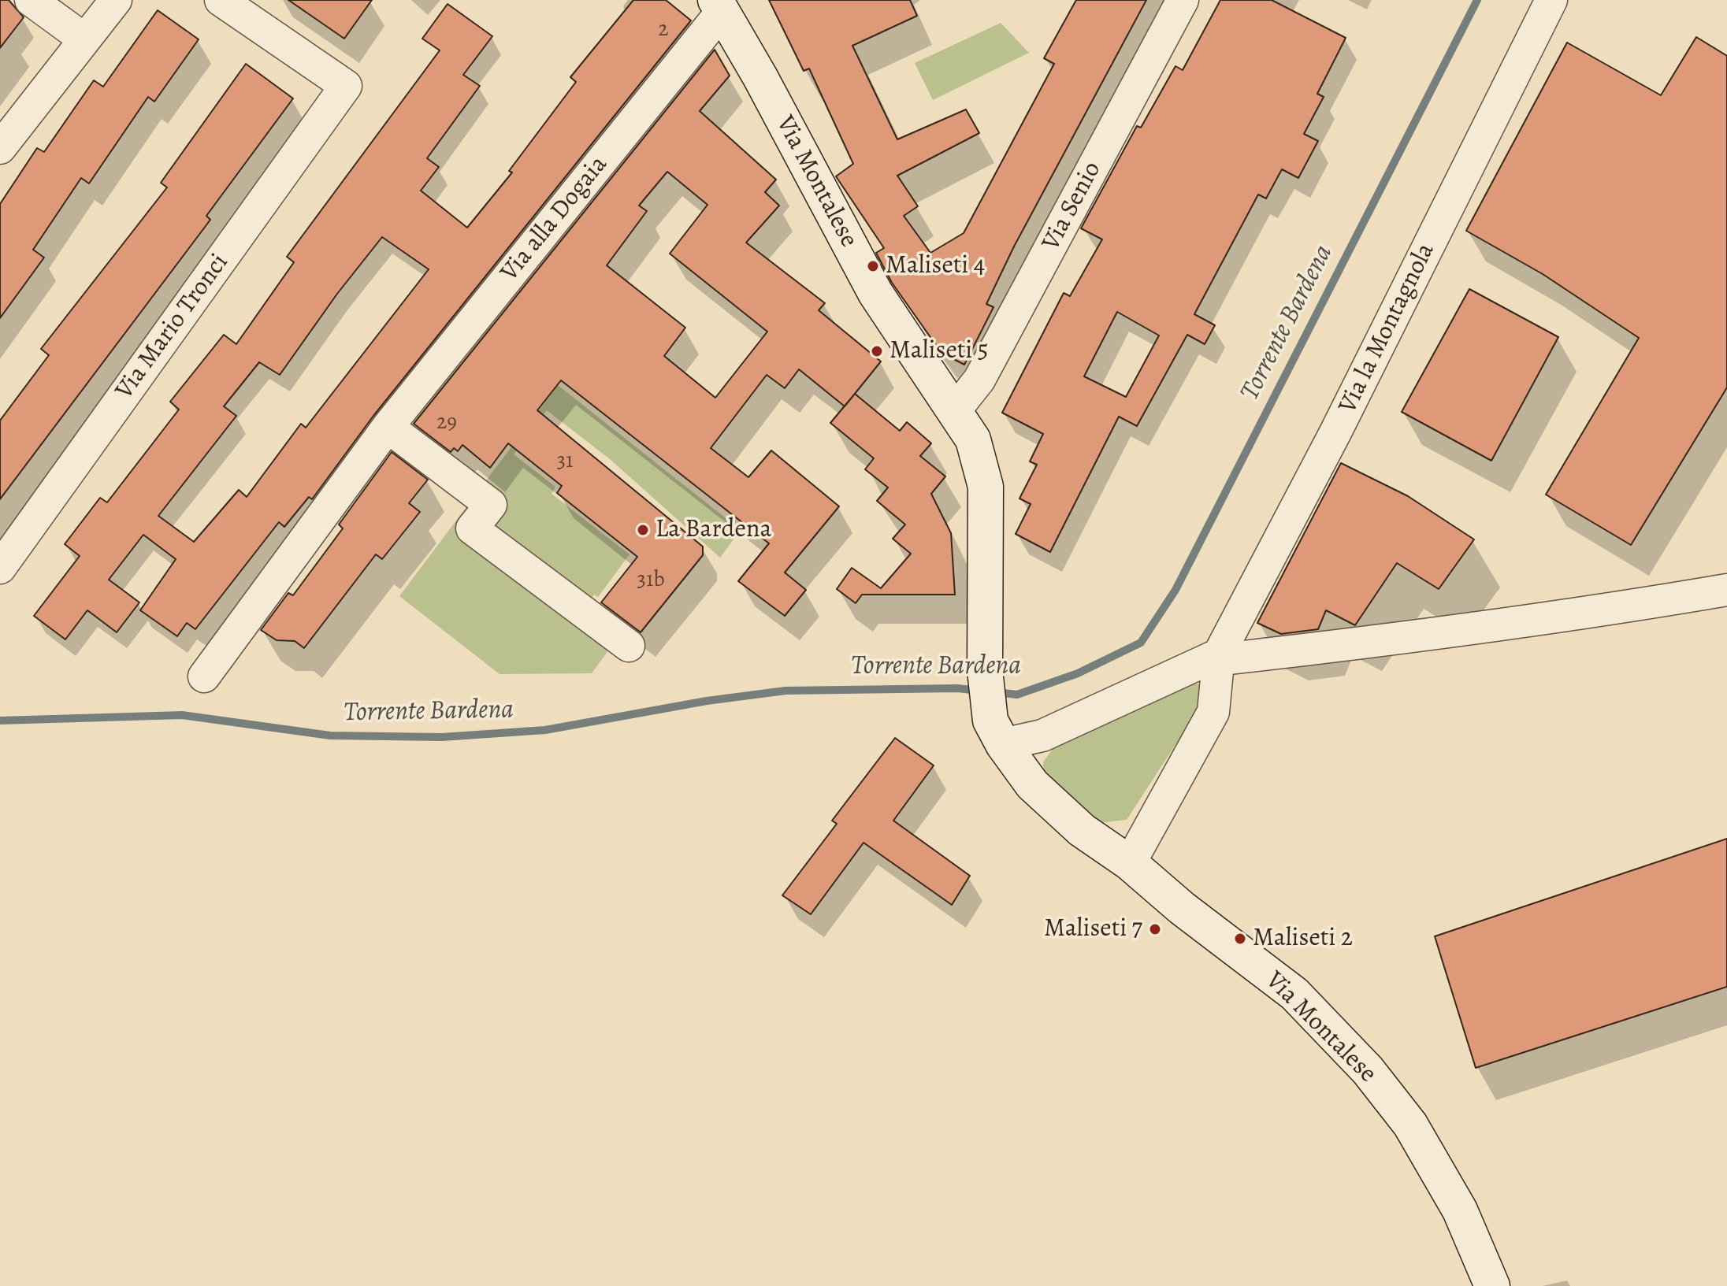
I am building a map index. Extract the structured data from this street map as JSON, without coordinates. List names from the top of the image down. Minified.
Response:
{"streets":{"street":["Via Montalese","Via Senio","Via alla Dogaia","Via Mario Tronci","Via la Montagnola"]},"crossings":[["Via Montalese","Via Senio"],["Via Montalese","Via alla Dogaia"]],"water":["Torrente Bardena"],"places":["Maliseti 4","Maliseti 5","La Bardena","Maliseti 7","Maliseti 2"],"house_numbers":["2","29","31","31b"]}
